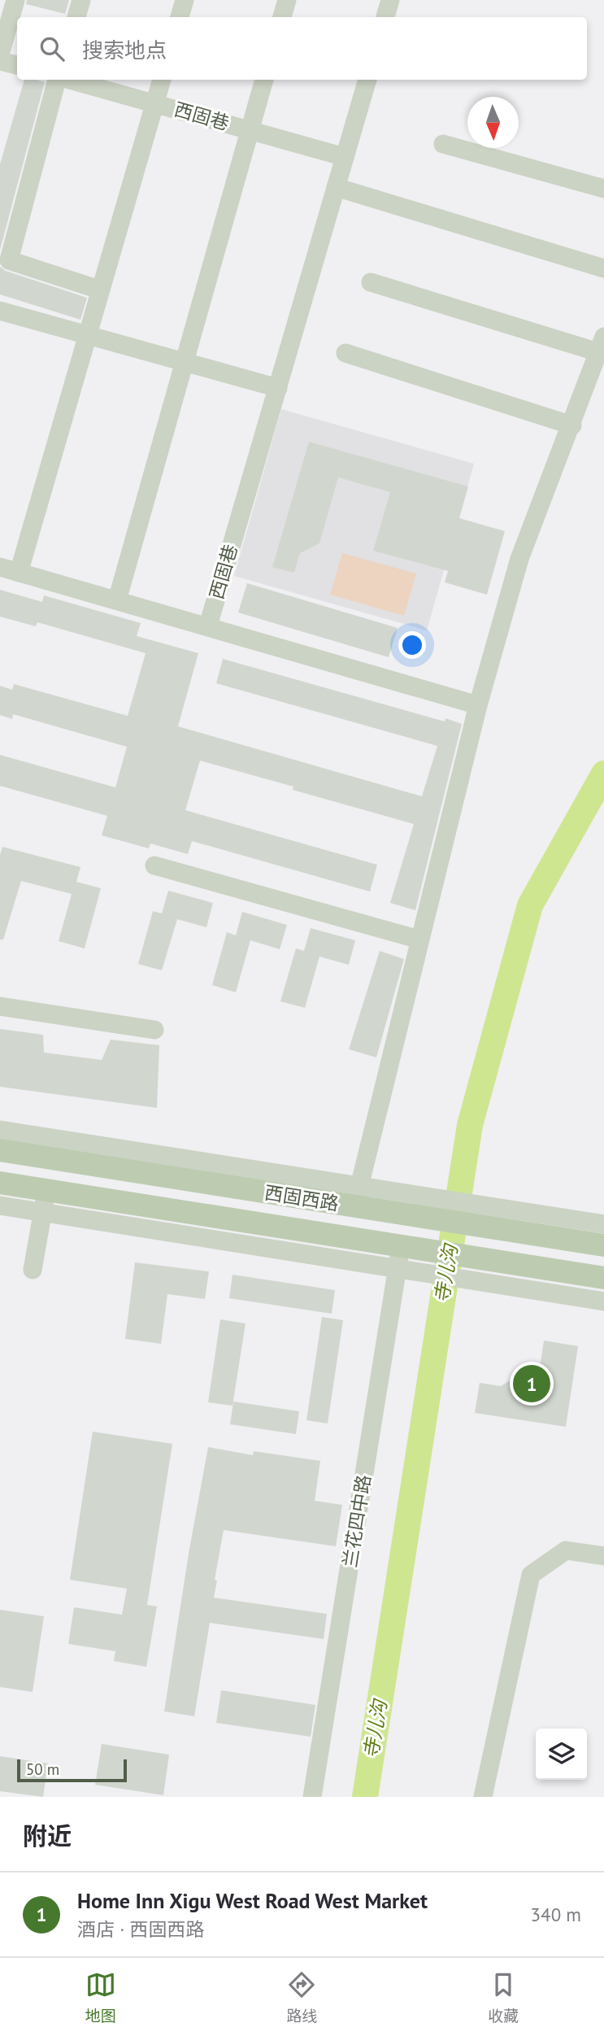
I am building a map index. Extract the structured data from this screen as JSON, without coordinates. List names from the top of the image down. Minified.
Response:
{"streets":{"main road":["西固西路"],"street":["西固巷","兰花四中路"]},"crossings":[["西固西路","兰花四中路"]],"water":["寺儿沟"],"scale_bar":"50 m","north":"bottom","page":{"search":"搜索地点","pins":"1","scale":"50 m","heading":"附近","list":[{"mark":"1","name":"Home Inn Xigu West Road West Market","note":"酒店 · 西固西路","value":"340 m"}],"nav":["地图","路线","收藏"]}}
